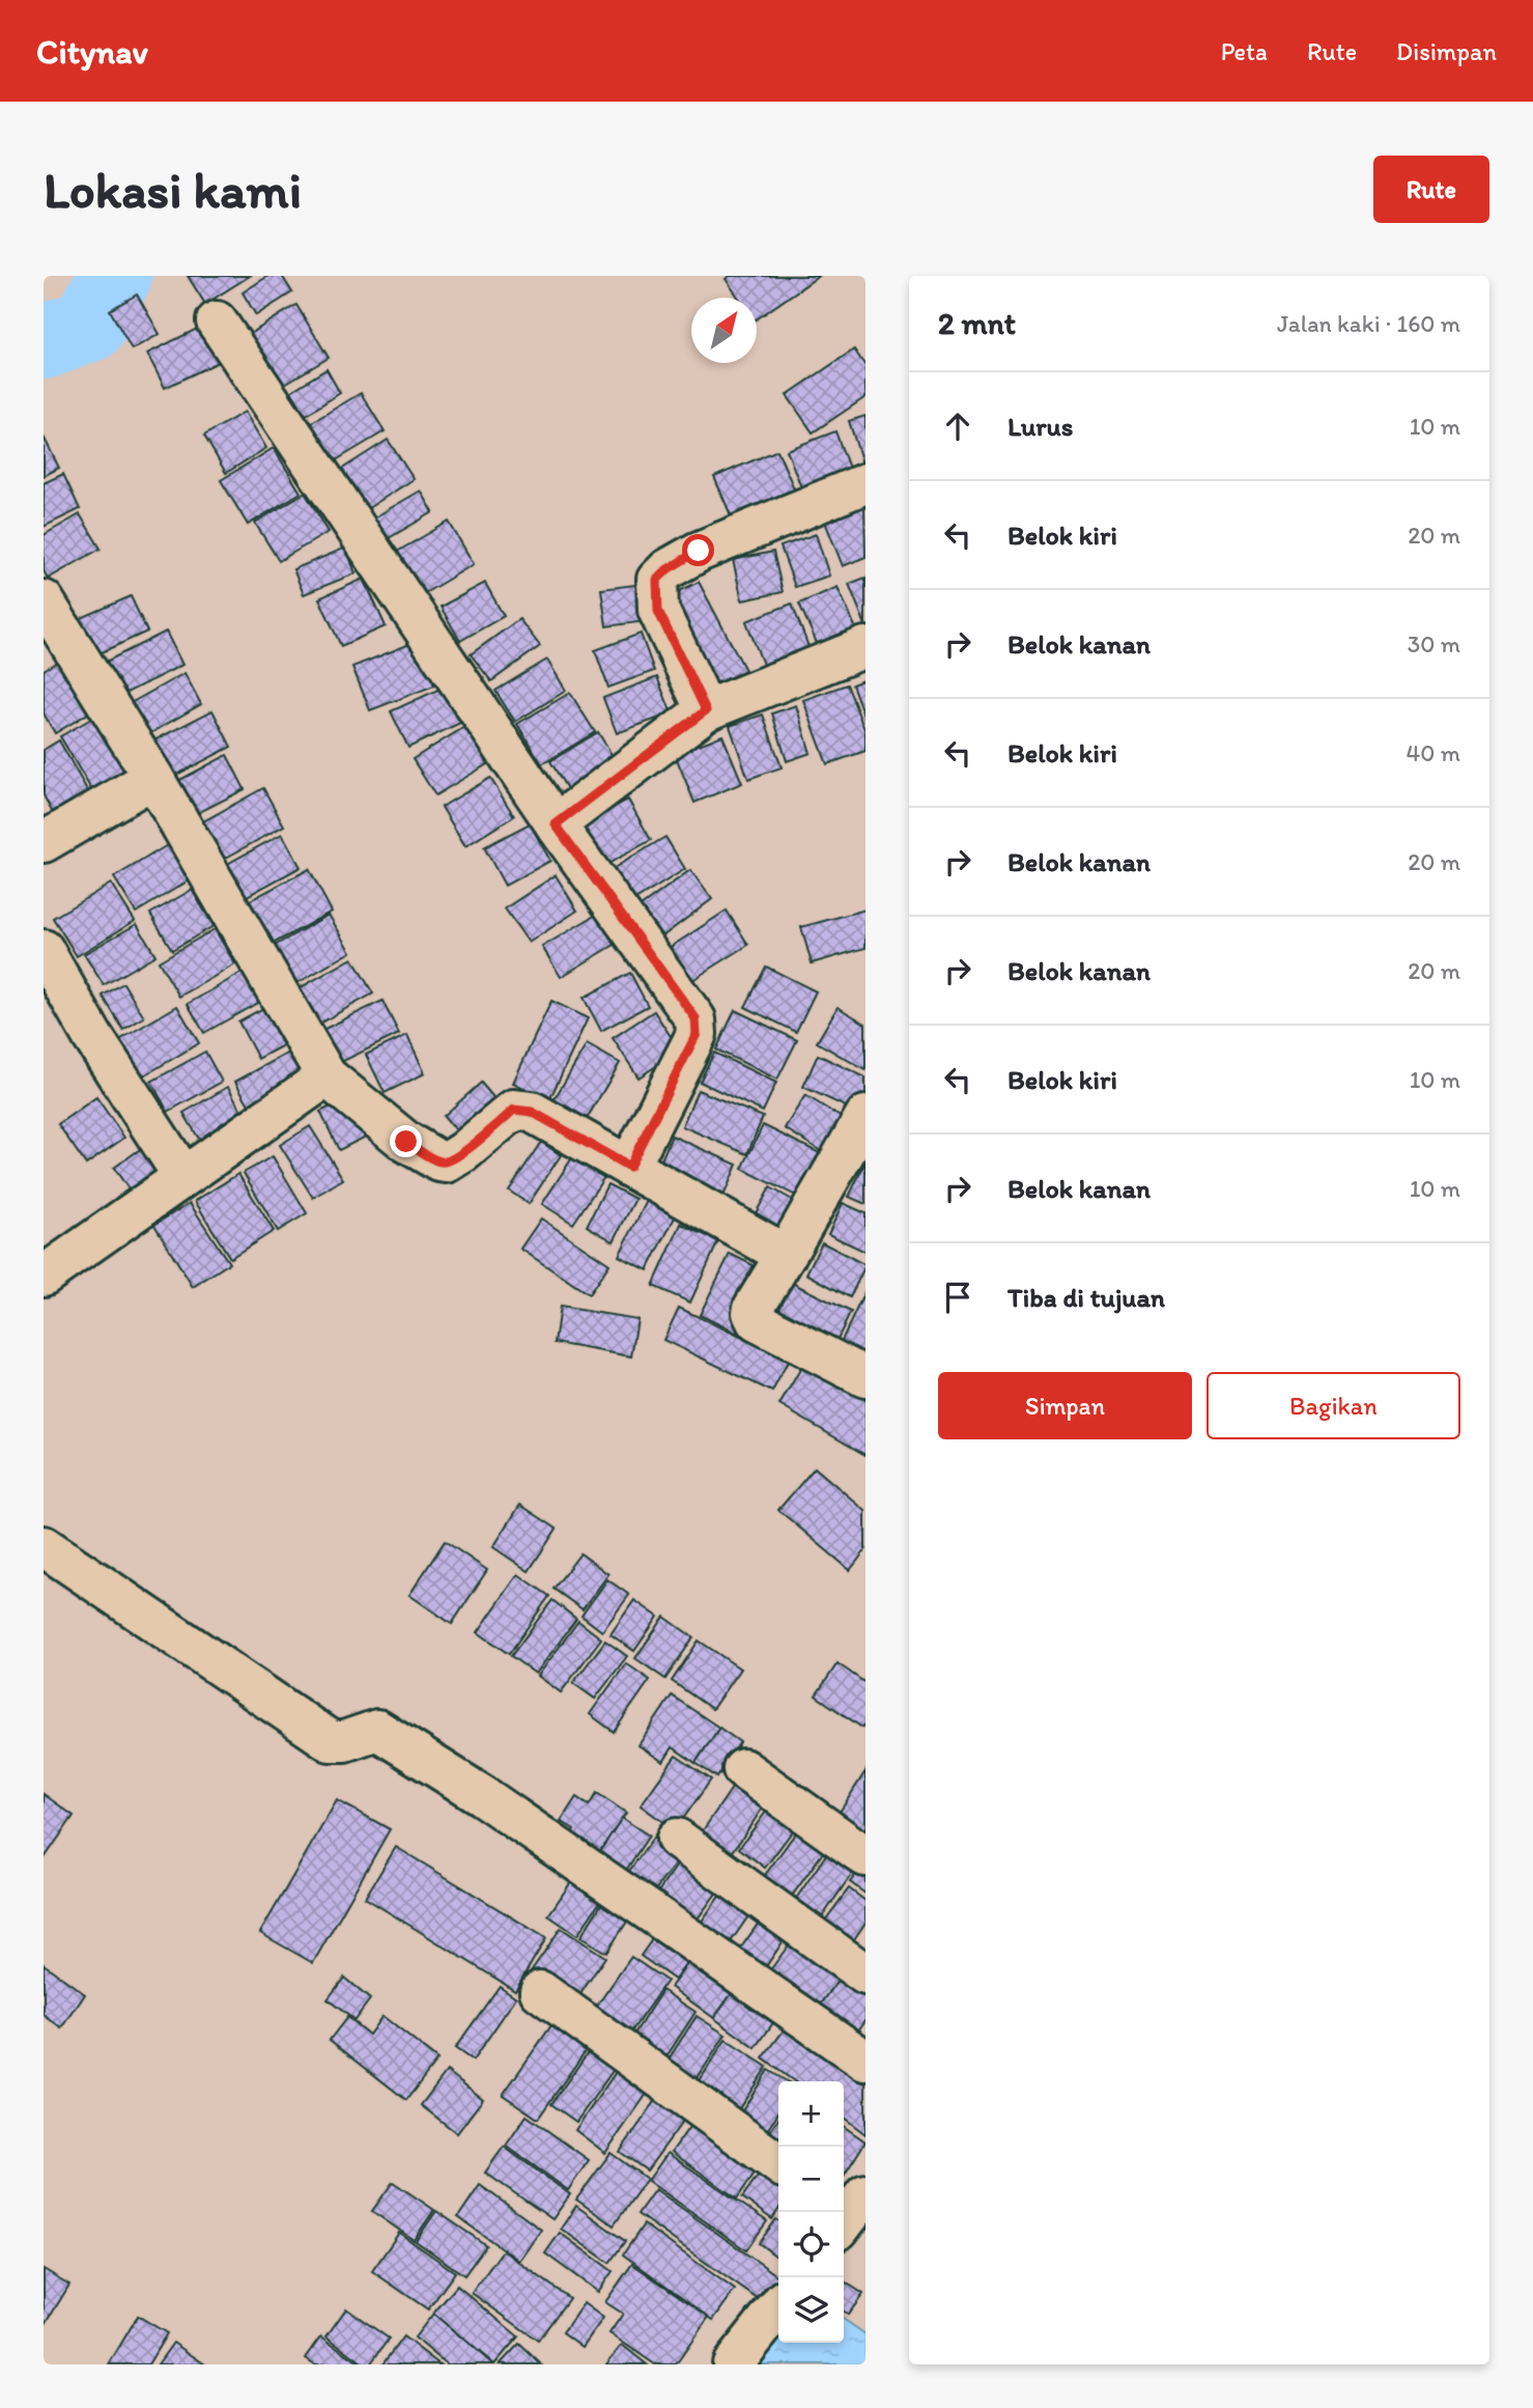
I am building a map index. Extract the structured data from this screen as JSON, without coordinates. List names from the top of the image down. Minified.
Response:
{"north":"top right","page":{"header":"Citynav","nav":["Peta","Rute","Disimpan"],"buttons":["Rute",["Simpan","Bagikan"]],"title":"Lokasi kami","heading":["2 mnt","Jalan kaki · 160 m"],"list":[["Lurus","10 m"],["Belok kiri","20 m"],["Belok kanan","30 m"],["Belok kiri","40 m"],["Belok kanan","20 m"],["Belok kanan","20 m"],["Belok kiri","10 m"],["Belok kanan","10 m"],"Tiba di tujuan"],"map_buttons":["+","−"]}}
